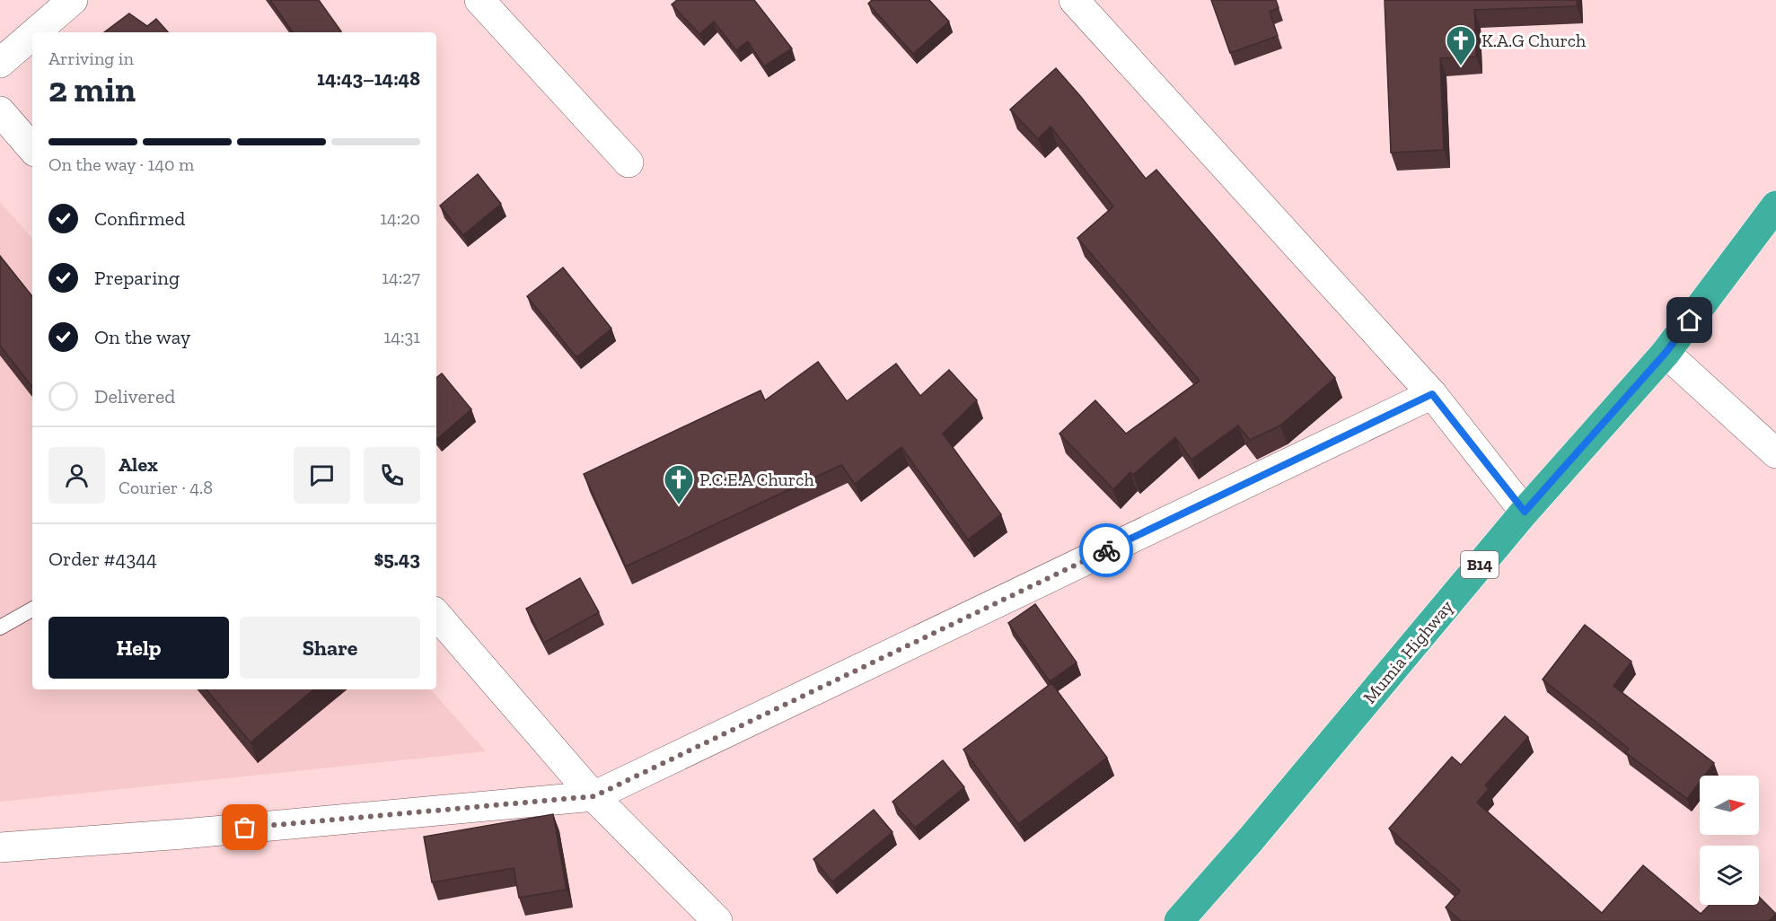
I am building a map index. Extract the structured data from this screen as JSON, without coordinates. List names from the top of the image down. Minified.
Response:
{"streets":{"highway":["B14","Mumia Highway"]},"places":{"church":["K.A.G Church","P.C.E.A Church"]},"north":"right","page":{"heading":["2 min","Arriving in","14:43–14:48"],"panel":["Alex","Courier · 4.8","Order #4344","$5.43"],"bar":"On the way · 140 m","list":[["Confirmed","14:20"],["Preparing","14:27"],["On the way","14:31"],"Delivered"],"buttons":["Help","Share"]}}
